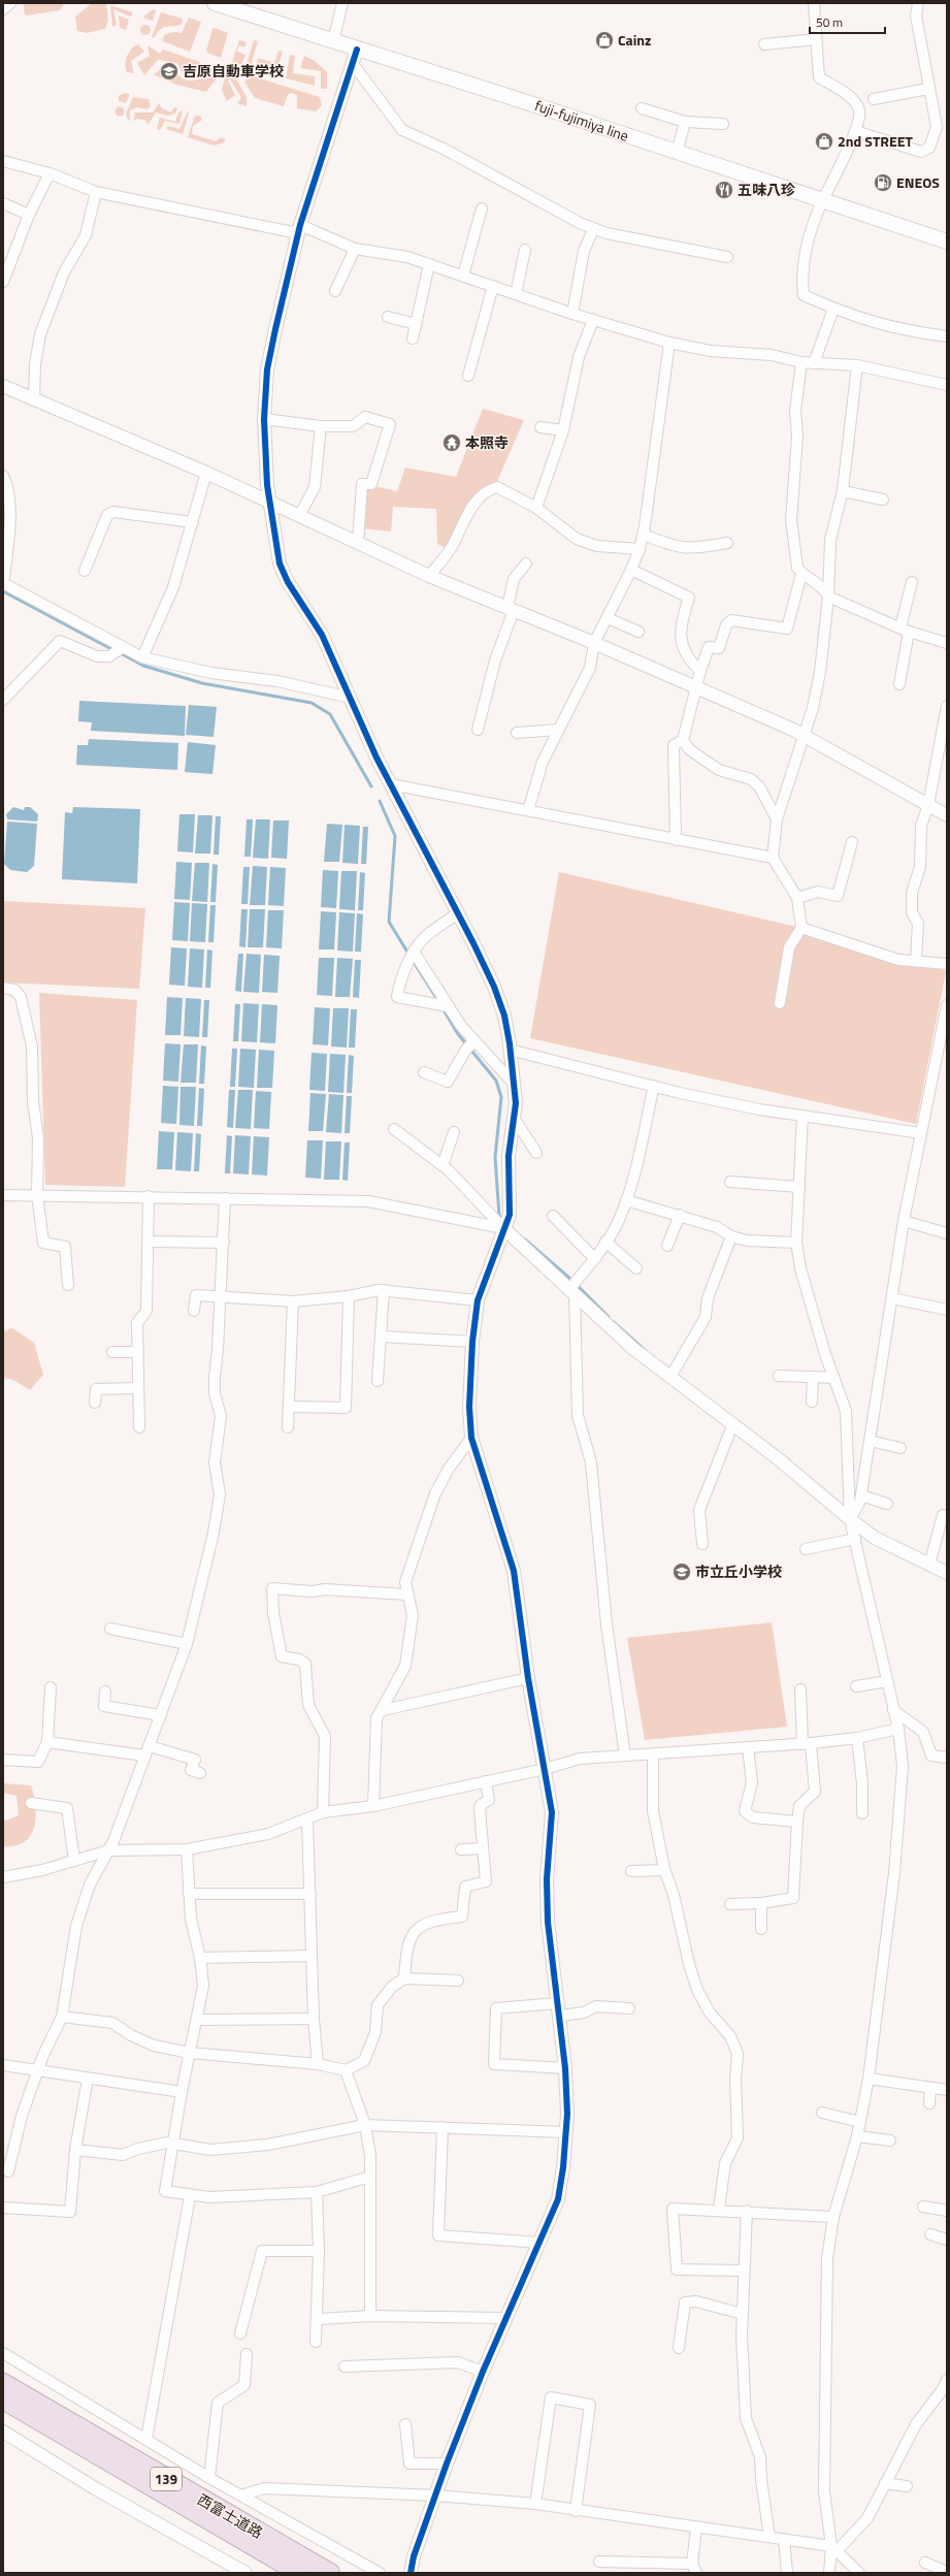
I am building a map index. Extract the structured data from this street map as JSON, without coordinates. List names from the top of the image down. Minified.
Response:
{"streets":{"highway":["139","西富士道路"],"main road":["fuji-fujimiya line"]},"places":{"shop":["Cainz","2nd STREET"],"school or university":["吉原自動車学校","市立丘小学校"],"fuel station":["ENEOS"],"restaurant":["五味八珍"],"temple":["本照寺"]},"scale_bar":"50 m"}
